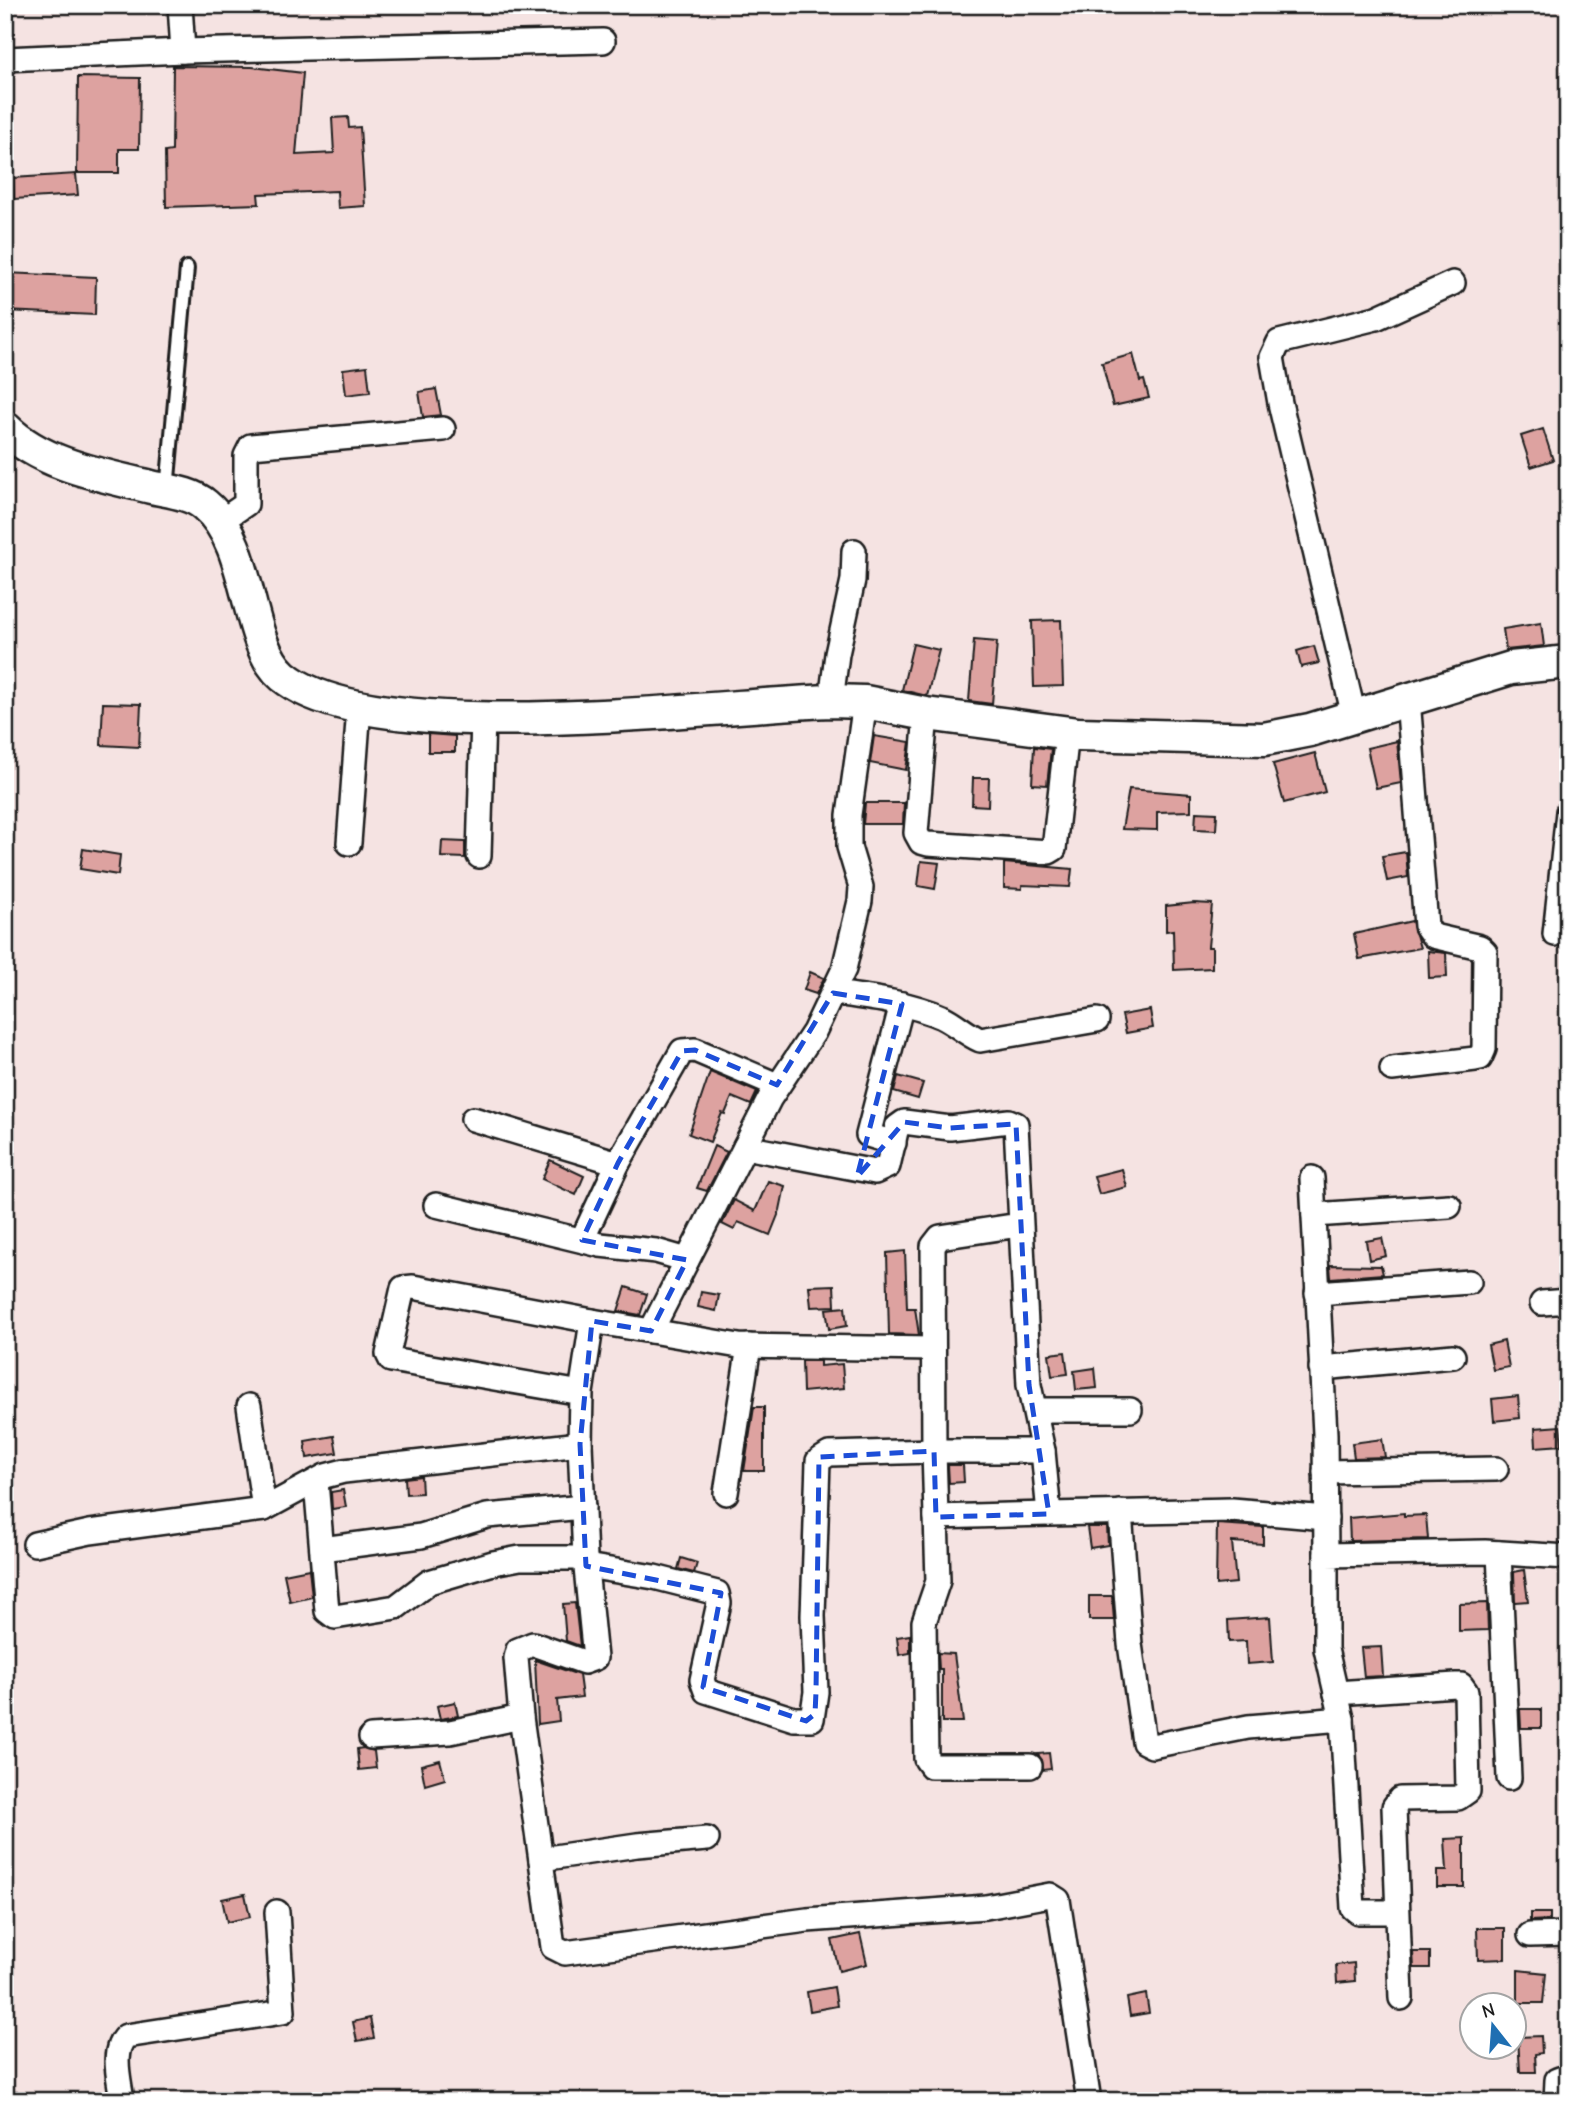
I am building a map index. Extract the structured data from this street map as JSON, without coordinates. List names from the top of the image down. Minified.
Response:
{"north":"top"}
